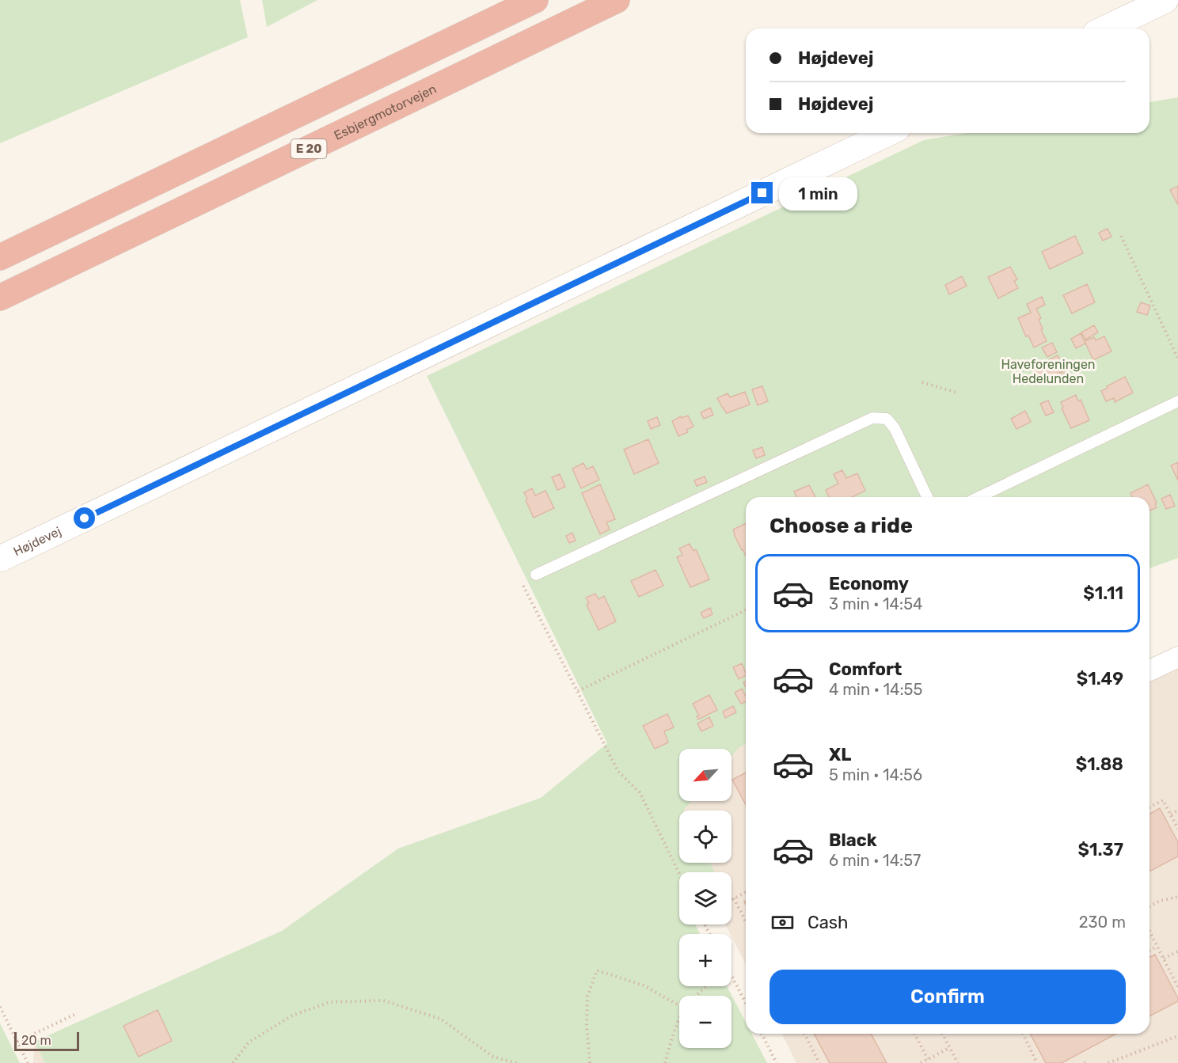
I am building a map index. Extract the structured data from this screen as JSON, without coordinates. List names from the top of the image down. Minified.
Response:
{"streets":{"highway":["Esbjergmotorvejen","E 20"],"street":["Højdevej"]},"parks":["Haveforeningen Hedelunden"],"scale_bar":"20 m","north":"bottom left","page":{"banner":["Højdevej","Højdevej"],"bubble":"1 min","heading":"Choose a ride","list":[{"name":"Economy","note":"3 min · 14:54","value":"$1.11"},{"name":"Comfort","note":"4 min · 14:55","value":"$1.49"},{"name":"XL","note":"5 min · 14:56","value":"$1.88"},{"name":"Black","note":"6 min · 14:57","value":"$1.37"}],"map_buttons":["+","−"],"pay":["Cash","230 m"],"buttons":"Confirm","scale":"20 m"}}
